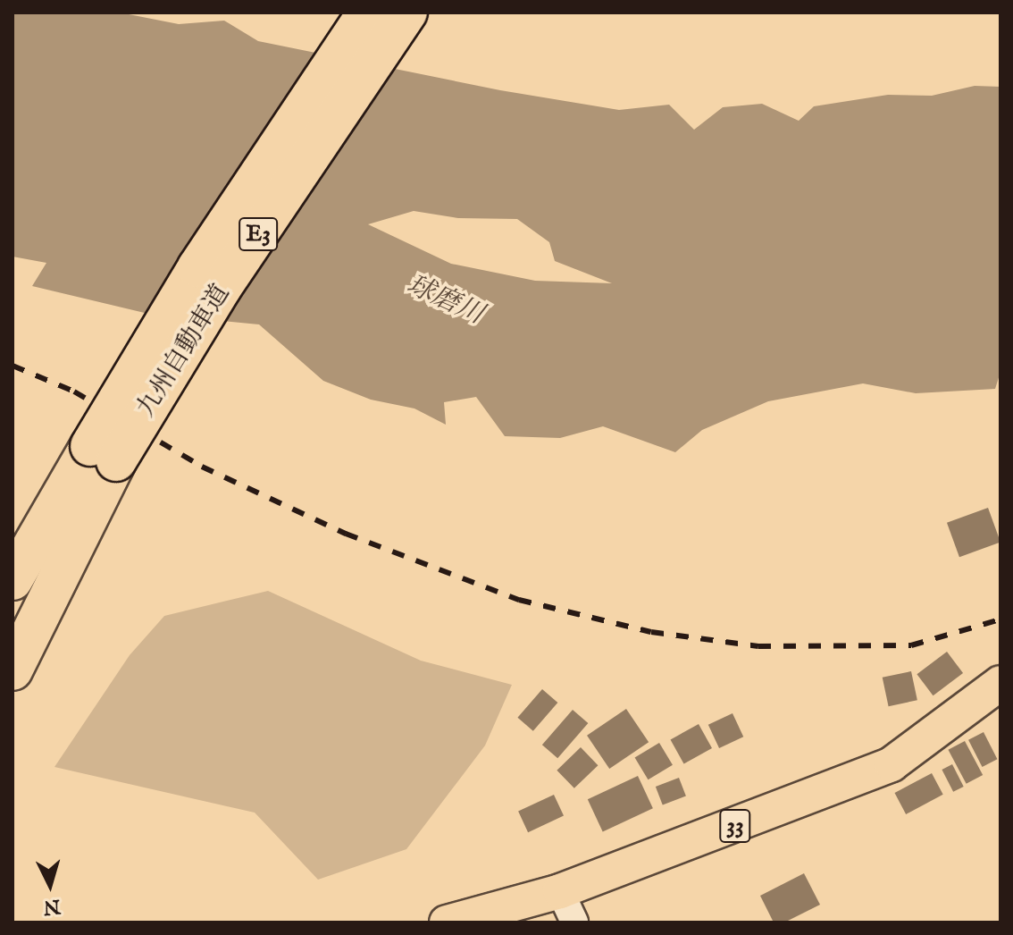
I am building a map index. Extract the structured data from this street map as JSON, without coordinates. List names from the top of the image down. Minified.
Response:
{"streets":{"highway":["E3","九州自動車道"],"main road":["33"]},"water":["球磨川"],"north":"bottom"}
